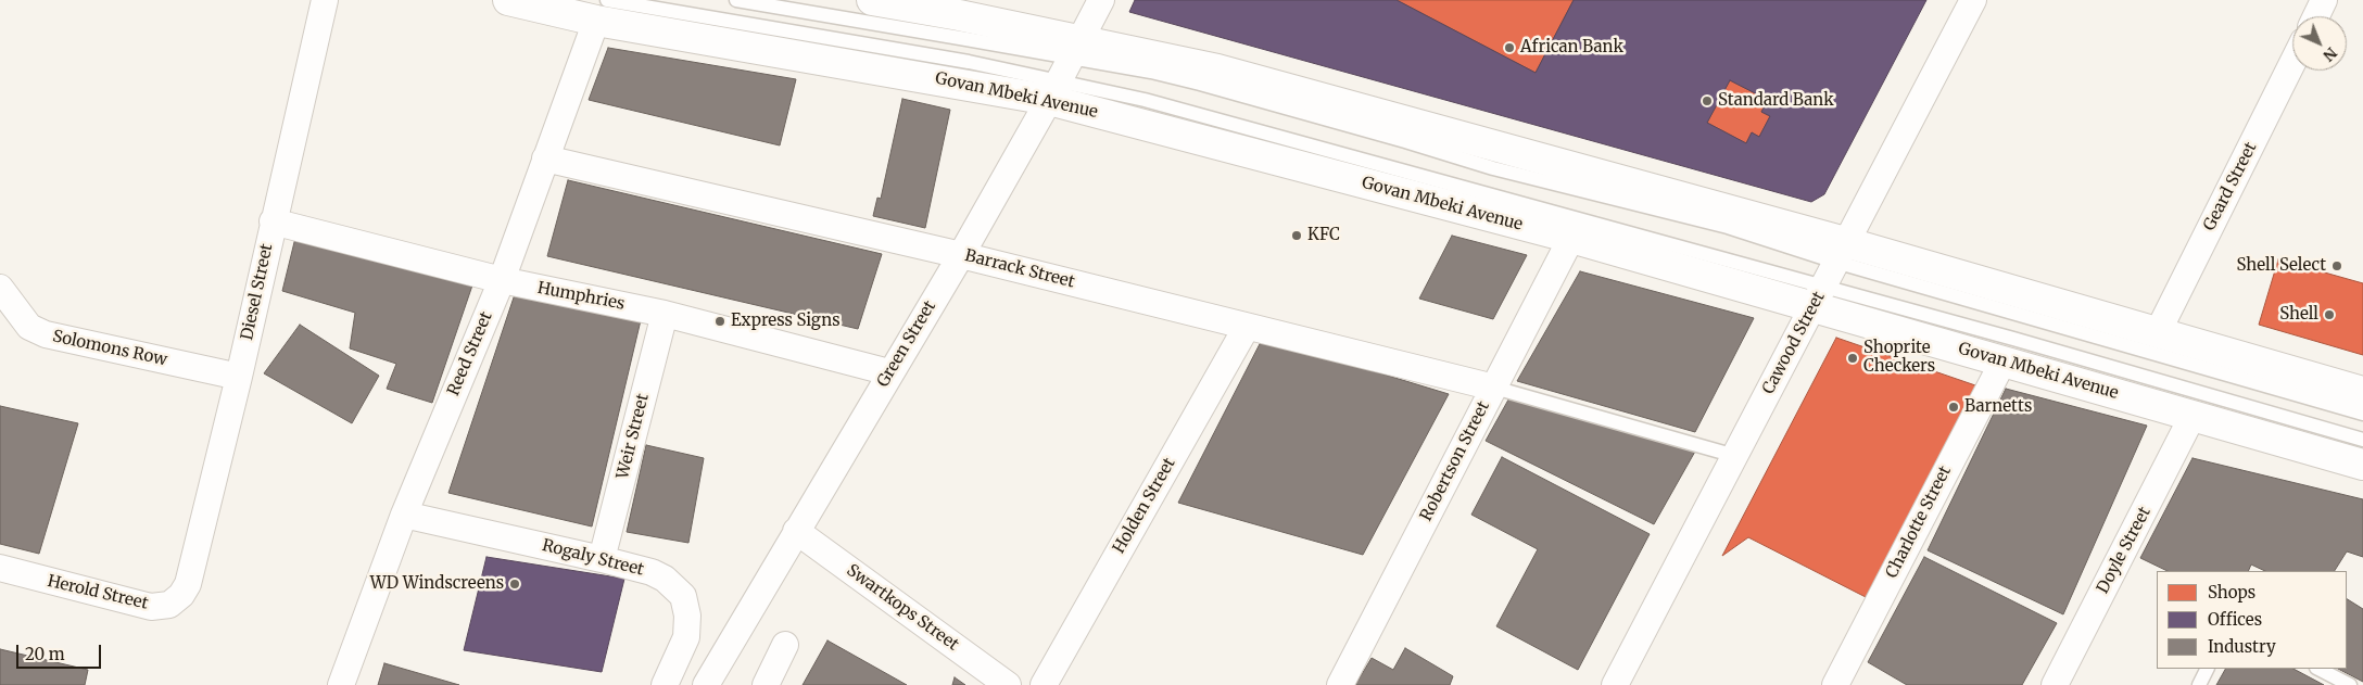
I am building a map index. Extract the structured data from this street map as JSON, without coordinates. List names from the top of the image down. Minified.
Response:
{"streets":{"main road":["Govan Mbeki Avenue"],"street":["Geard Street","Barrack Street","Diesel Street","Humphries","Cawood Street","Green Street","Solomons Row","Reed Street","Weir Street","Robertson Street","Holden Street","Charlotte Street","Doyle Street","Rogaly Street","Herold Street","Swartkops Street"]},"crossings":[["Govan Mbeki Avenue","Cawood Street"],["Govan Mbeki Avenue","Green Street"],["Govan Mbeki Avenue","Reed Street"],["Govan Mbeki Avenue","Robertson Street"],["Govan Mbeki Avenue","Charlotte Street"],["Govan Mbeki Avenue","Doyle Street"],["Barrack Street","Green Street"],["Barrack Street","Reed Street"],["Barrack Street","Robertson Street"],["Barrack Street","Holden Street"],["Diesel Street","Humphries"],["Diesel Street","Solomons Row"],["Diesel Street","Herold Street"],["Humphries","Green Street"],["Humphries","Reed Street"],["Humphries","Weir Street"],["Green Street","Swartkops Street"],["Reed Street","Rogaly Street"],["Weir Street","Rogaly Street"]],"places":["African Bank","Standard Bank","KFC","Shell Select","Shell","Express Signs","Shoprite Checkers","Barnetts","WD Windscreens"],"legend":["Shops","Offices","Industry"],"scale_bar":"20 m","north":"bottom right"}
